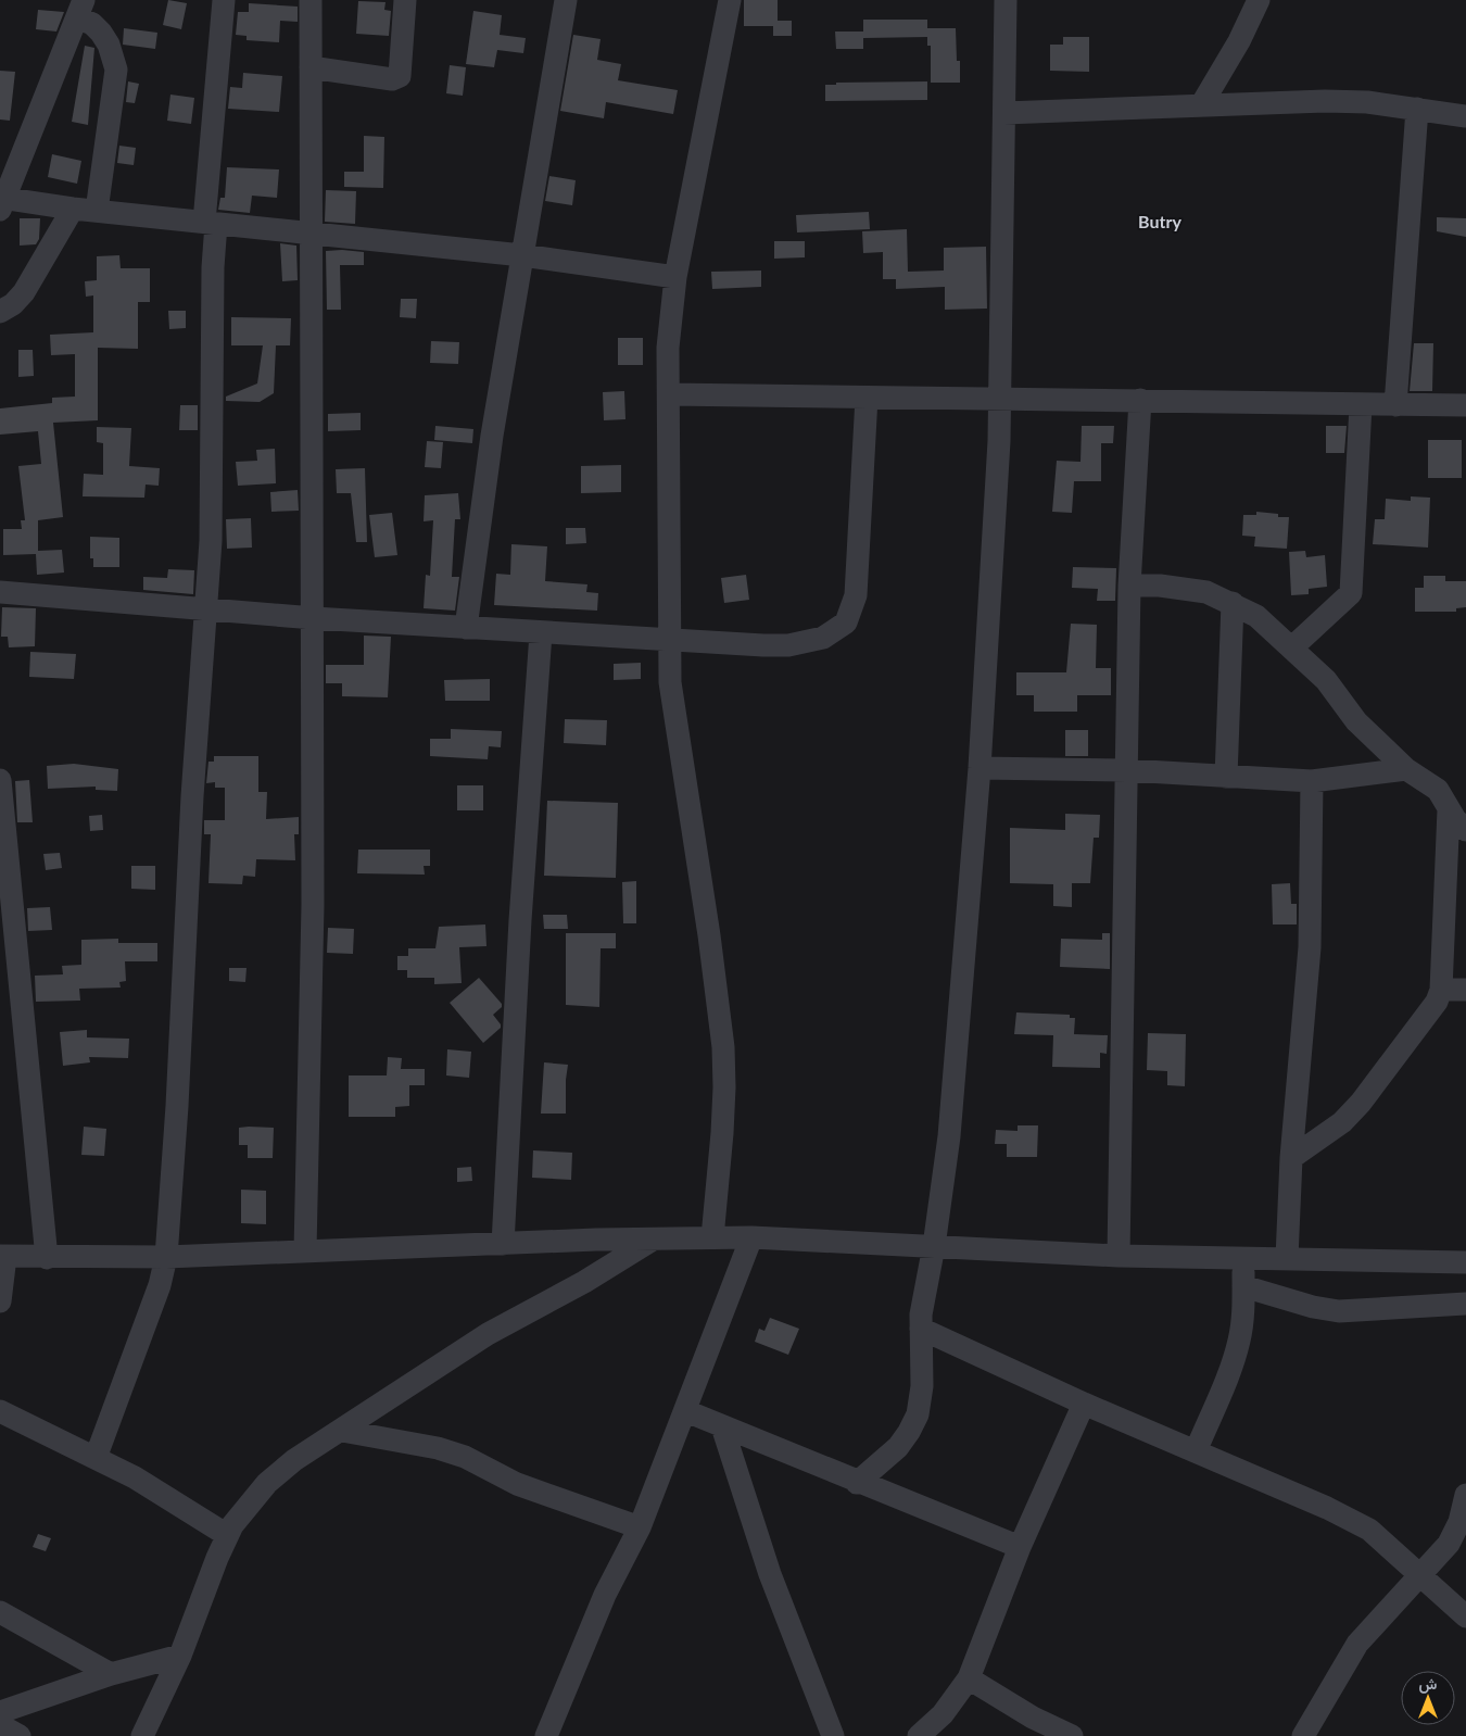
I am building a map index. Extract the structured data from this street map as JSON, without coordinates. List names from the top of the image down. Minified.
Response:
{"districts":["Butry"],"north":"top"}
